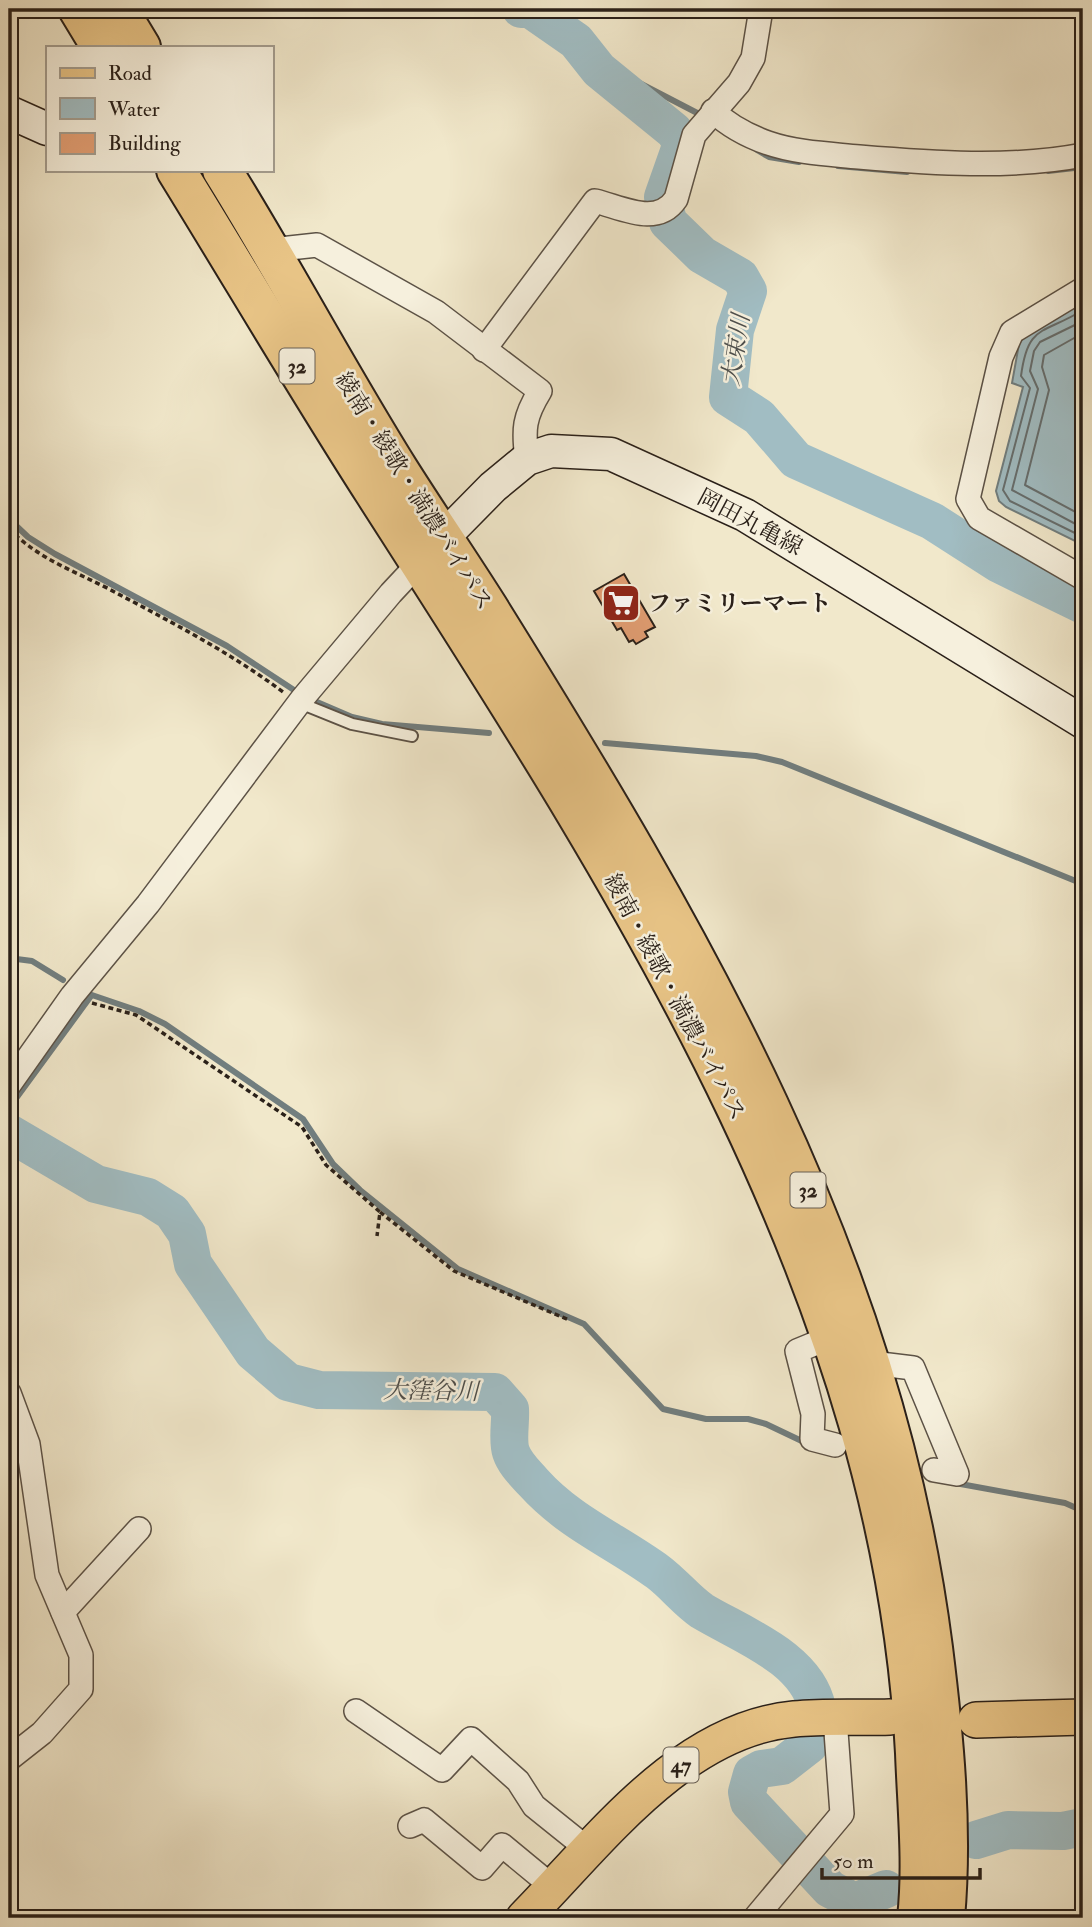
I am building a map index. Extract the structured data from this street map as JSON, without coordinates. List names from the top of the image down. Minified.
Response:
{"streets":{"highway":["32","綾南・綾歌・満濃バイパス"],"main road":["岡田丸亀線","47"]},"crossings":[["綾南・綾歌・満濃バイパス","岡田丸亀線"]],"water":["大束川","大窪谷川"],"places":{"supermarket":["ファミリーマート"]},"legend":["Road","Water","Building"],"scale_bar":"50 m"}
